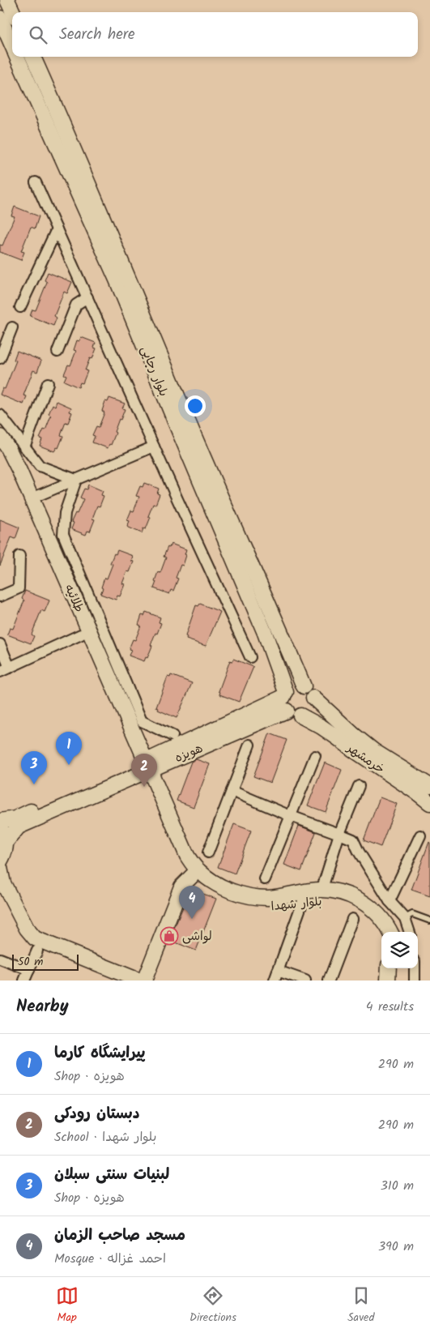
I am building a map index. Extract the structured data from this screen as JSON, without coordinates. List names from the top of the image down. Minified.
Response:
{"streets":{"street":["بلوار رجایی","طلائیه","هویزه","خرمشهر","بلوار شهدا"]},"crossings":[["بلوار رجایی","هویزه"],["بلوار رجایی","خرمشهر"],["طلائیه","هویزه"],["طلائیه","بلوار شهدا"],["هویزه","خرمشهر"],["هویزه","بلوار شهدا"]],"places":{"shop":["لواشی"]},"scale_bar":"50 m","page":{"search":"Search here","pins":["1","3","2","4"],"scale":"50 m","heading":["Nearby","4 results"],"list":[{"mark":"1","name":"پیرایشگاه کارما","note":"Shop · هویزه","value":"290 m"},{"mark":"2","name":"دبستان رودکی","note":"School · بلوار شهدا","value":"290 m"},{"mark":"3","name":"لبنیات سنتی سبلان","note":"Shop · هویزه","value":"310 m"},{"mark":"4","name":"مسجد صاحب الزمان","note":"Mosque · احمد غزاله","value":"390 m"}],"nav":["Map","Directions","Saved"]}}
